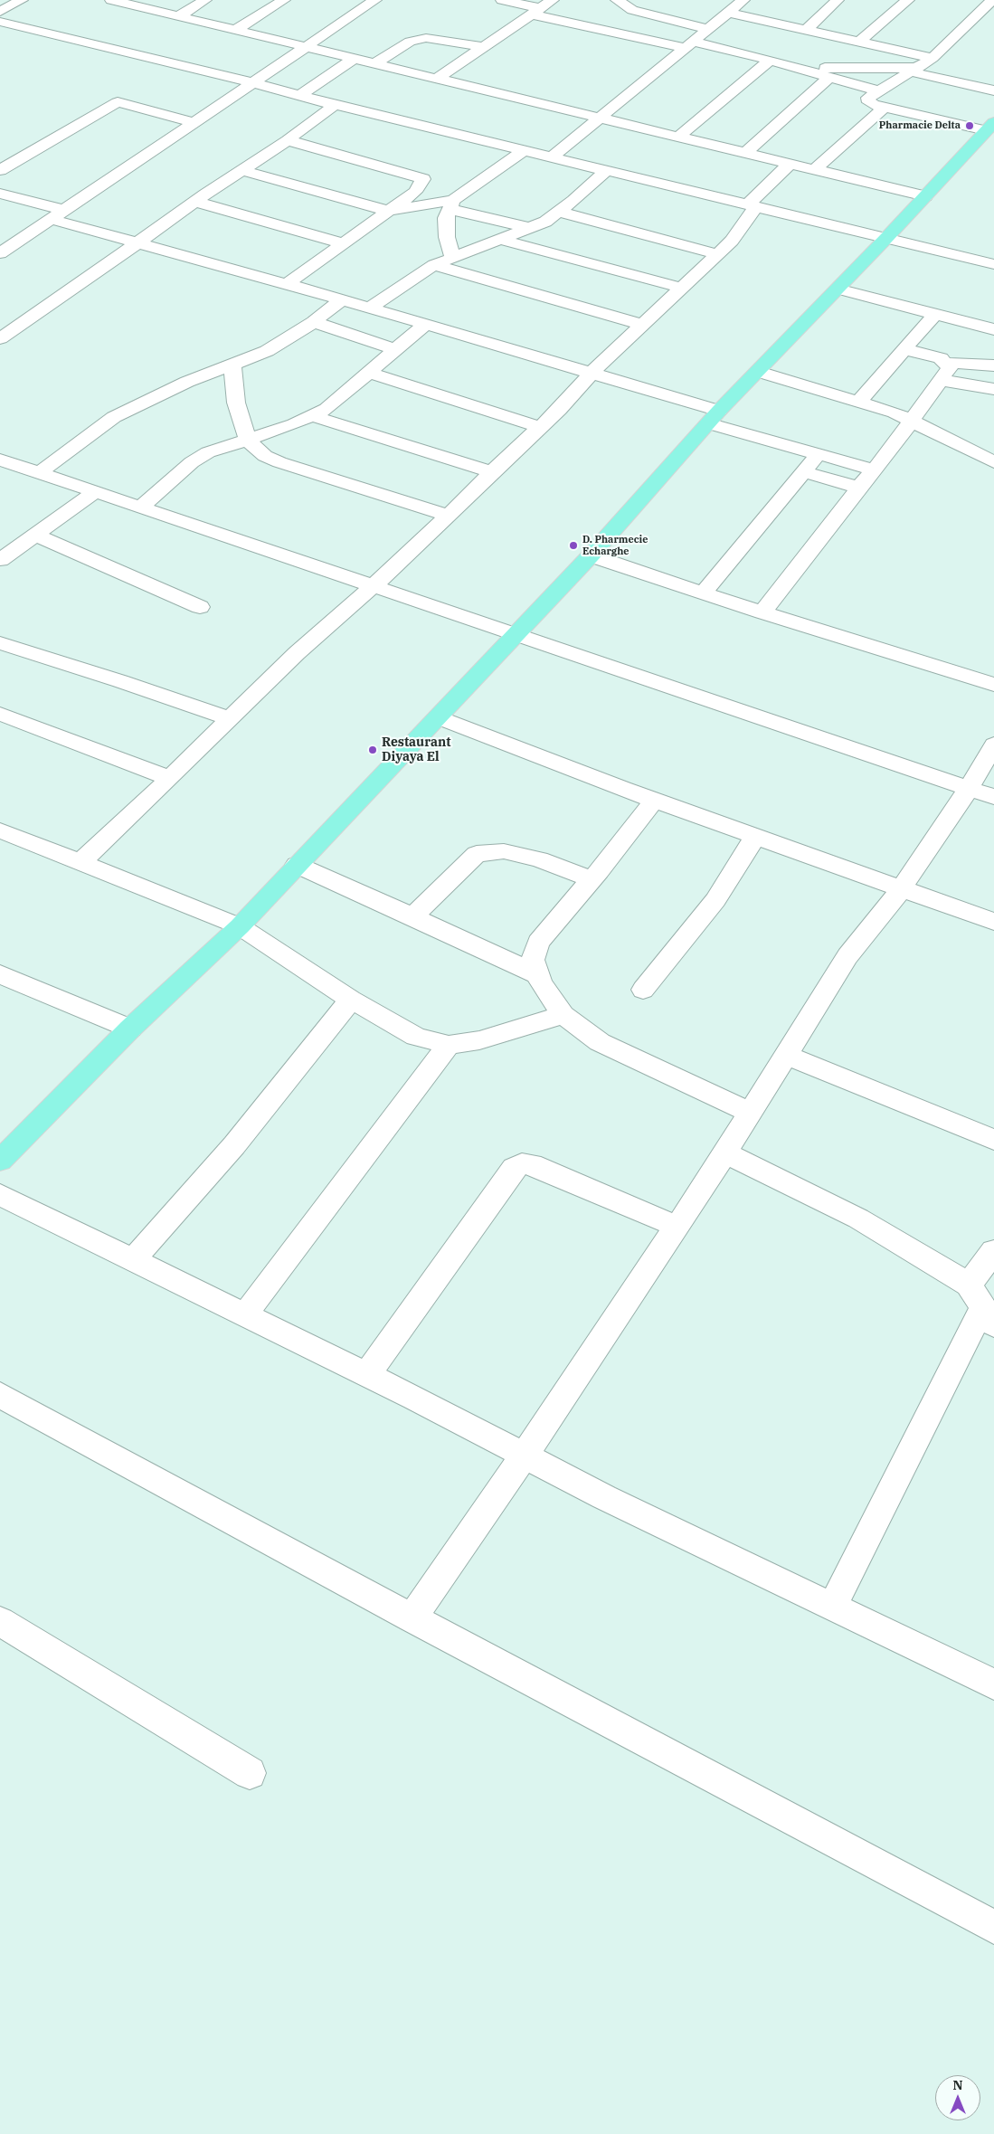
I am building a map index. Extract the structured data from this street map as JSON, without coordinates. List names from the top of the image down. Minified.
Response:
{"places":["Pharmacie Delta","D. Pharmecie Echarghe","Restaurant Diyaya El"],"north":"top"}
